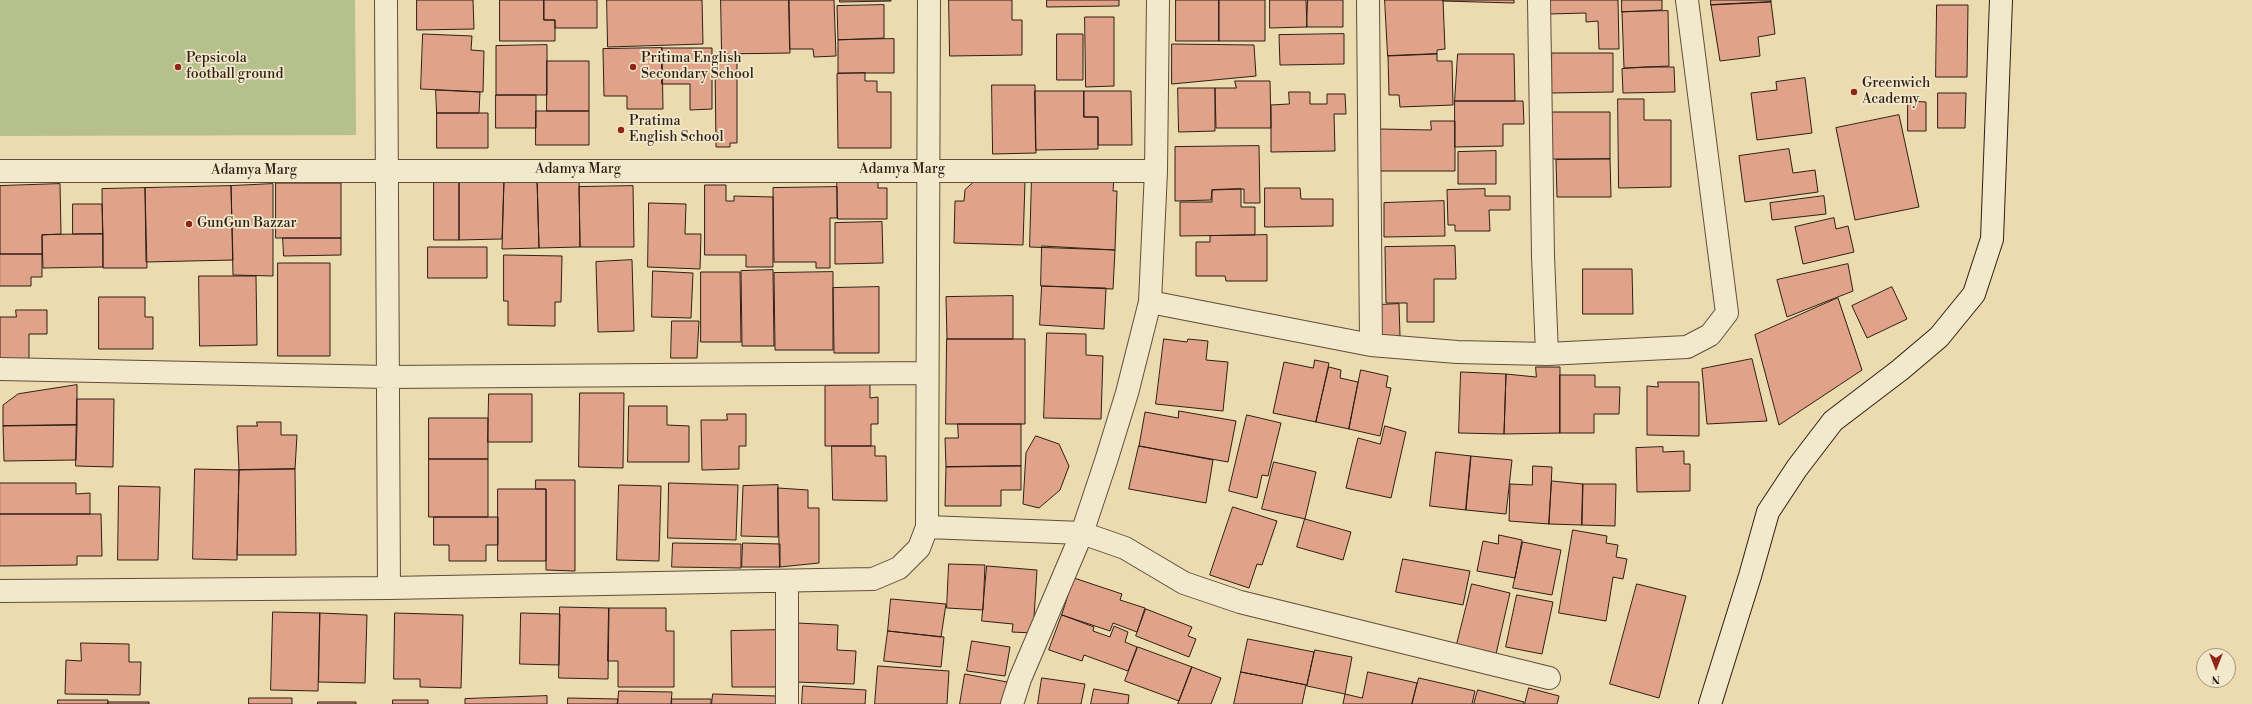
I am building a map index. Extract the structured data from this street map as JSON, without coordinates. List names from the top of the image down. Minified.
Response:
{"streets":{"street":["Adamya Marg"]},"places":["Pepsicola football ground","Pritima English Secondary School","Greenwich Academy","Pratima English School","GunGun Bazzar"],"north":"bottom"}
